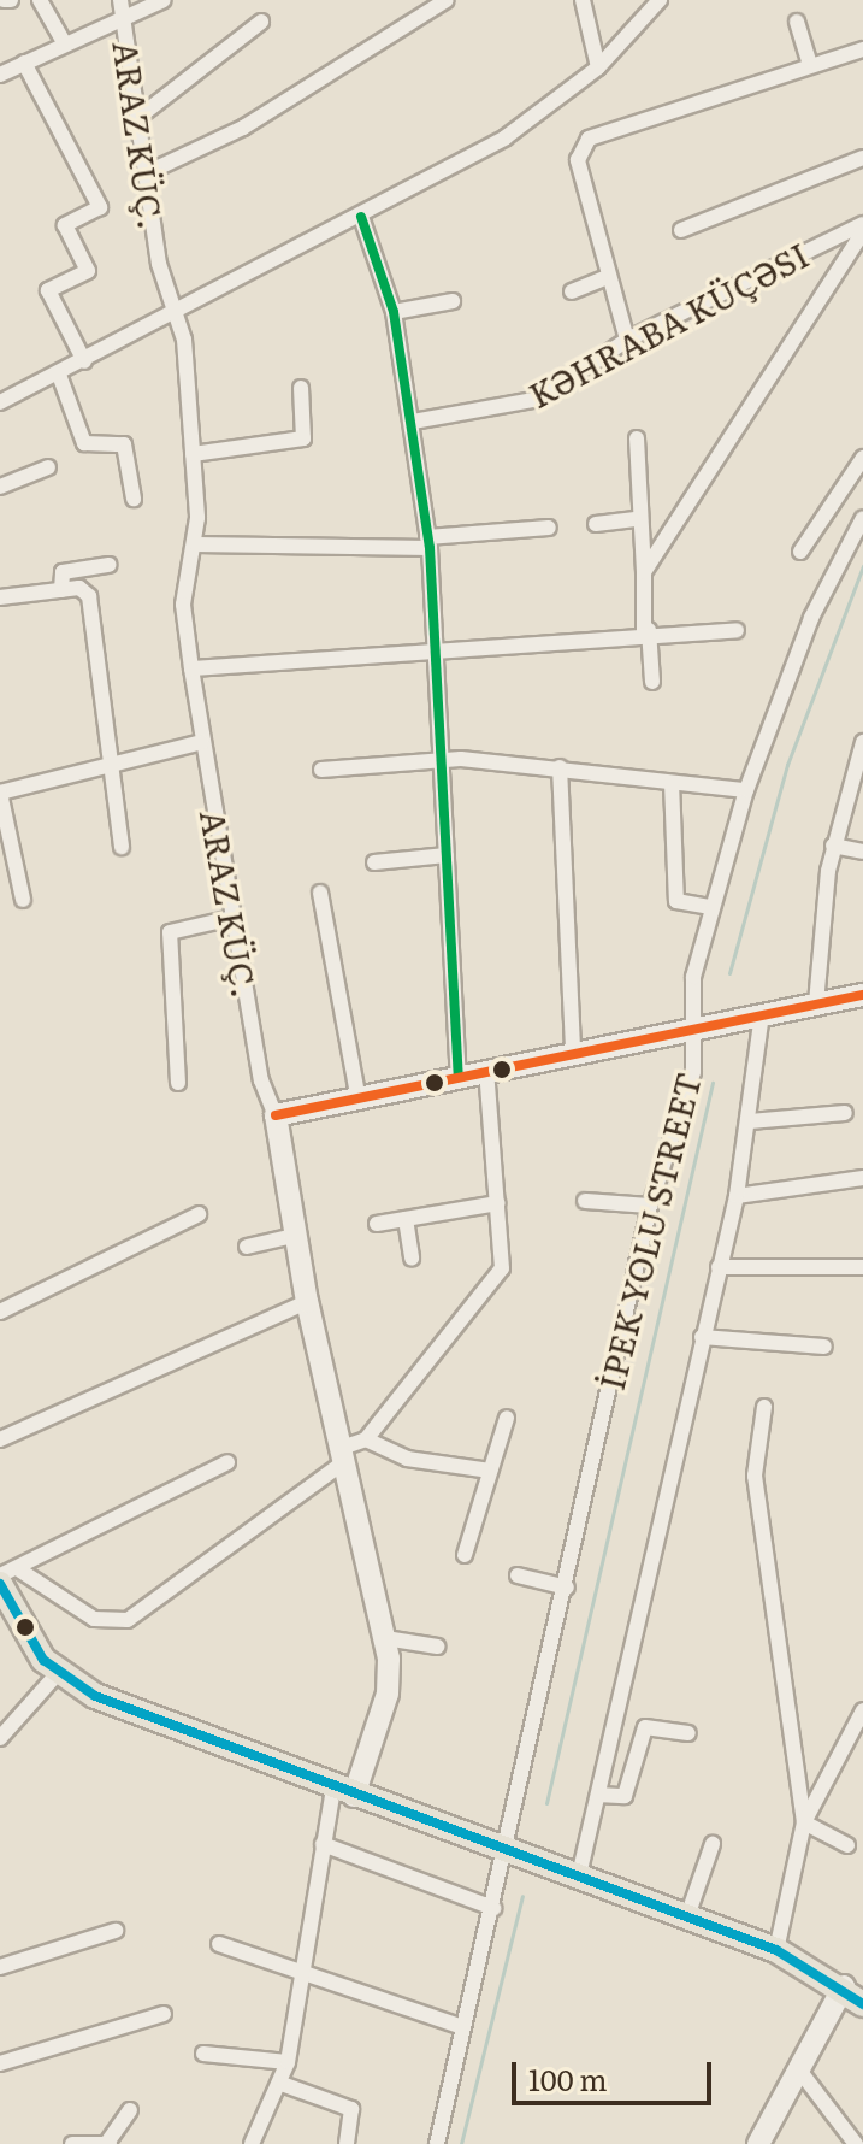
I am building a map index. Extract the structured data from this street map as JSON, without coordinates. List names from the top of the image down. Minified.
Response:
{"streets":{"street":["ARAZ KÜÇ.","KƏHRABA KÜÇƏSI","İPEK YOLU STREET"]},"scale_bar":"100 m"}
